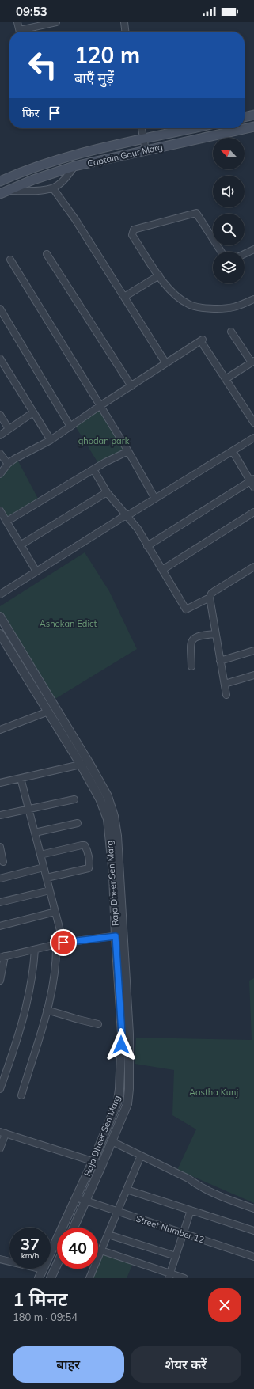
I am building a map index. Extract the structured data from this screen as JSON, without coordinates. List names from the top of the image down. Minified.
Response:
{"streets":{"main road":["Captain Gaur Marg"],"street":["Raja Dheer Sen Marg","Street Number 12"]},"crossings":[["Raja Dheer Sen Marg","Street Number 12"]],"parks":["ghodan park","Ashokan Edict","Aastha Kunj"],"north":"top left","page":{"status":"09:53","turn":["120 m","बाएँ मुड़ें"],"then":"फिर","speed":"37 km/h","limit":"40","heading":["1 मिनट","180 m · 09:54"],"buttons":["बाहर","शेयर करें"]}}
